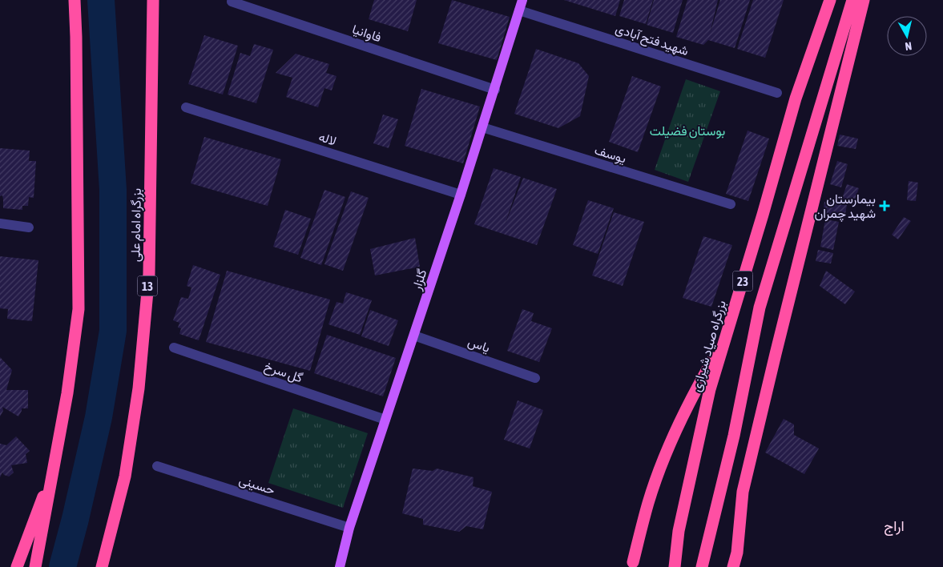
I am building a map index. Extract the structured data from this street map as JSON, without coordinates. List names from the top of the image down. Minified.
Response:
{"streets":{"highway":["بزرگراه امام علی","23","13","بزرگراه صیاد شیرازی"],"main road":["گلزار"],"street":["فاوانیا","شهید فتح آبادی","لاله","یوسف","یاس","گل سرخ","حسینی"]},"crossings":[["فاوانیا","گلزار"],["شهید فتح آبادی","گلزار"],["لاله","گلزار"],["یوسف","گلزار"],["گلزار","یاس"],["گلزار","گل سرخ"],["گلزار","حسینی"]],"districts":["اراج"],"parks":["بوستان فضیلت"],"places":{"health":["بیمارستان شهید چمران"]},"north":"bottom"}
